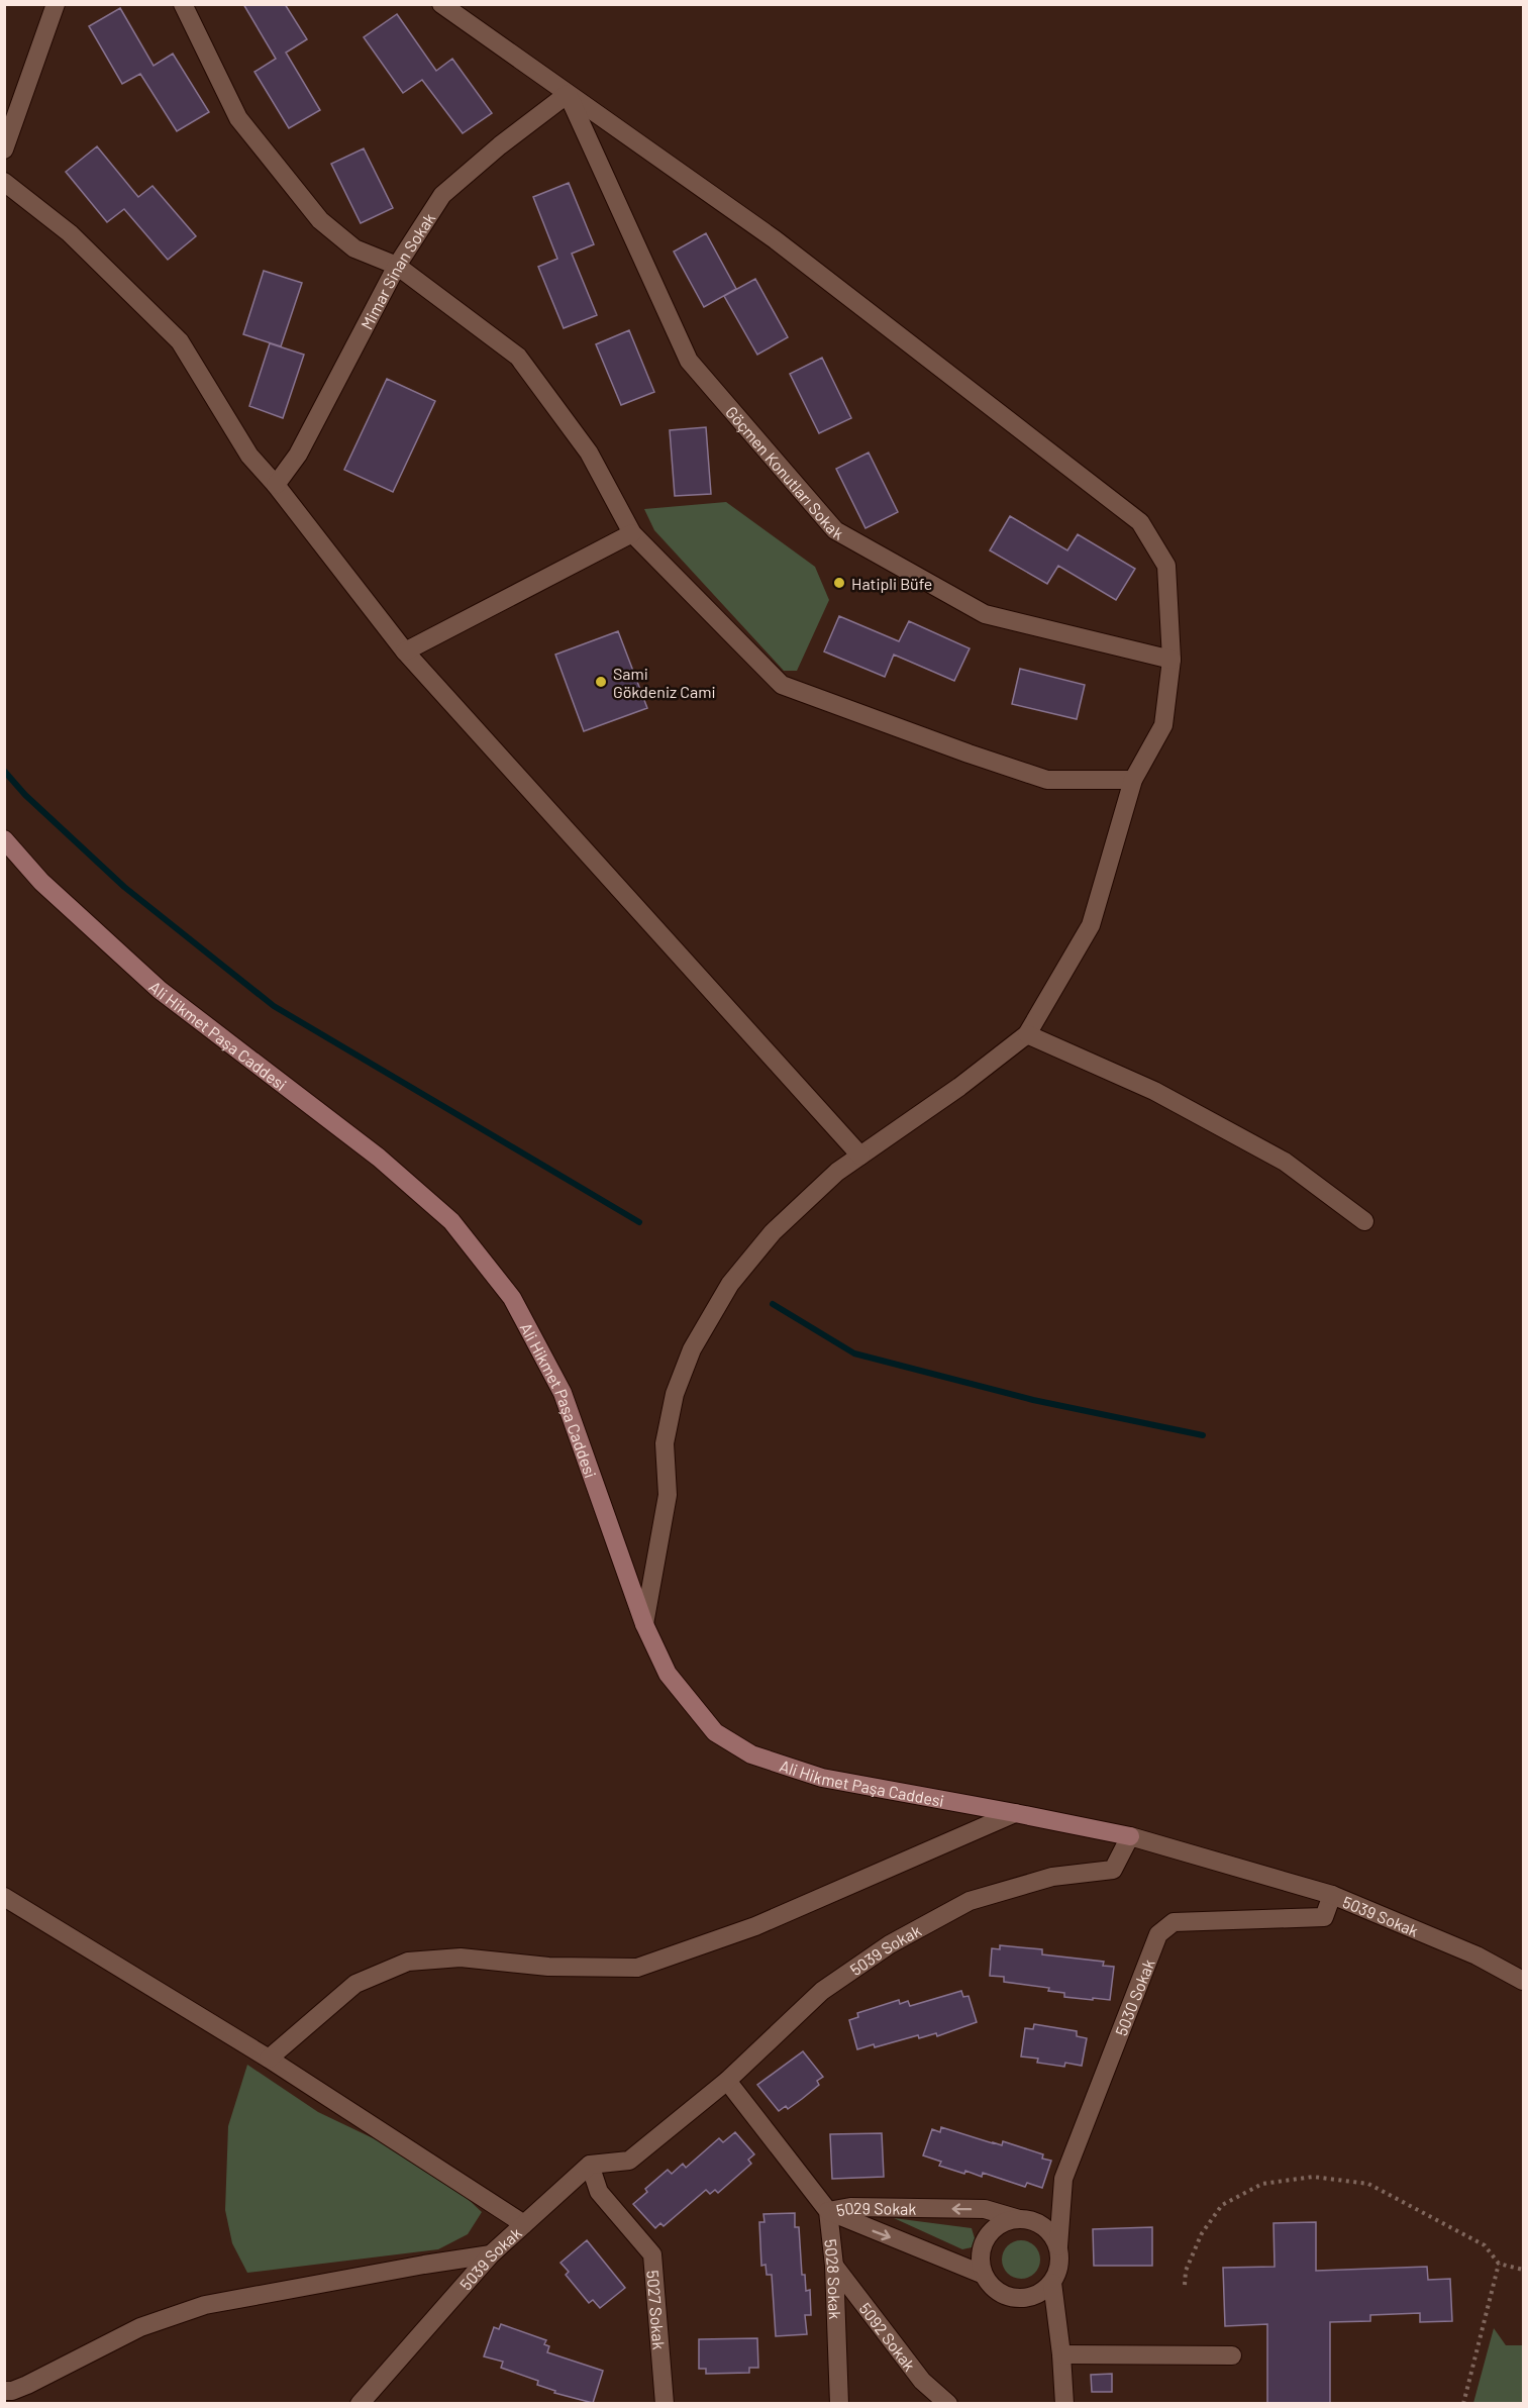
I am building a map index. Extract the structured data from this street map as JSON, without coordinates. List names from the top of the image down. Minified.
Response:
{"streets":{"main road":["Ali Hikmet Paşa Caddesi"],"street":["Mimar Sinan Sokak","Göçmen Konutları Sokak","5039 Sokak","5030 Sokak","5029 Sokak","5028 Sokak","5027 Sokak","5092 Sokak"]},"crossings":[["Mimar Sinan Sokak","Göçmen Konutları Sokak"],["Ali Hikmet Paşa Caddesi","5039 Sokak"],["5039 Sokak","5030 Sokak"],["5039 Sokak","5027 Sokak"],["5030 Sokak","5029 Sokak"],["5029 Sokak","5028 Sokak"],["5028 Sokak","5092 Sokak"]],"places":["Hatipli Büfe","Sami Gökdeniz Cami"]}
